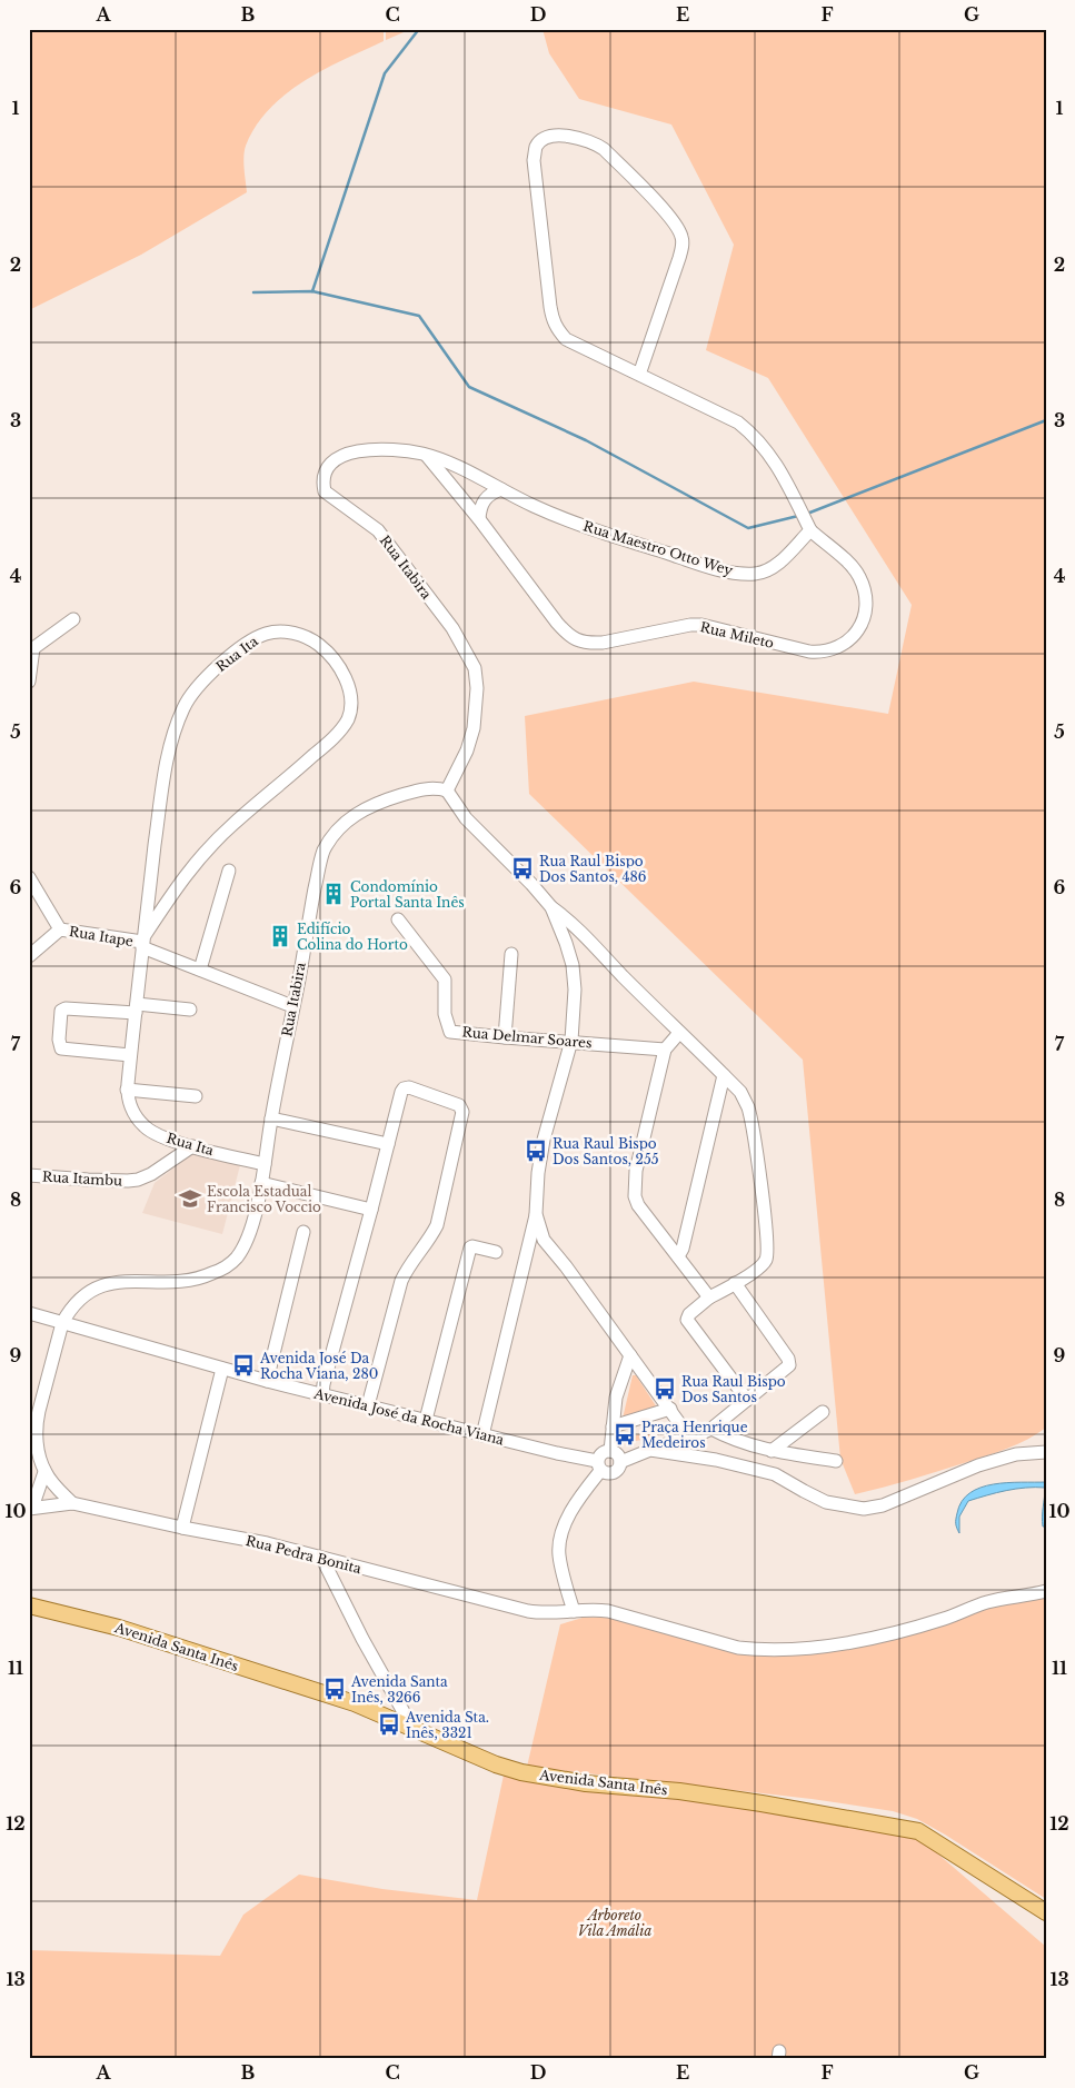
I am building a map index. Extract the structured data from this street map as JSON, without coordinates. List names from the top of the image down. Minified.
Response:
{"streets":{"main road":["Avenida Santa Inês"],"street":["Rua Maestro Otto Wey","Rua Itabira","Rua Mileto","Rua Ita","Rua Itape","Rua Delmar Soares","Rua Itambu","Avenida José da Rocha Viana","Rua Pedra Bonita"]},"crossings":[["Rua Maestro Otto Wey","Rua Itabira"],["Rua Maestro Otto Wey","Rua Mileto"],["Rua Itabira","Rua Ita"],["Rua Itabira","Rua Itape"],["Rua Itabira","Avenida José da Rocha Viana"],["Rua Ita","Rua Itape"],["Rua Ita","Rua Itambu"]],"parks":["Arboreto Vila Amália"],"places":{"bus stop":["Rua Raul Bispo Dos Santos, 486","Rua Raul Bispo Dos Santos, 255","Avenida José Da Rocha Viana, 280","Rua Raul Bispo Dos Santos","Praça Henrique Medeiros","Avenida Santa Inês, 3266","Avenida Sta. Inês, 3321"],"building":["Condomínio Portal Santa Inês","Edifício Colina do Horto"],"school or university":["Escola Estadual Francisco Voccio"]},"grid":{"columns":["A","B","C","D","E","F","G"],"rows":["1","2","3","4","5","6","7","8","9","10","11","12","13"]}}
